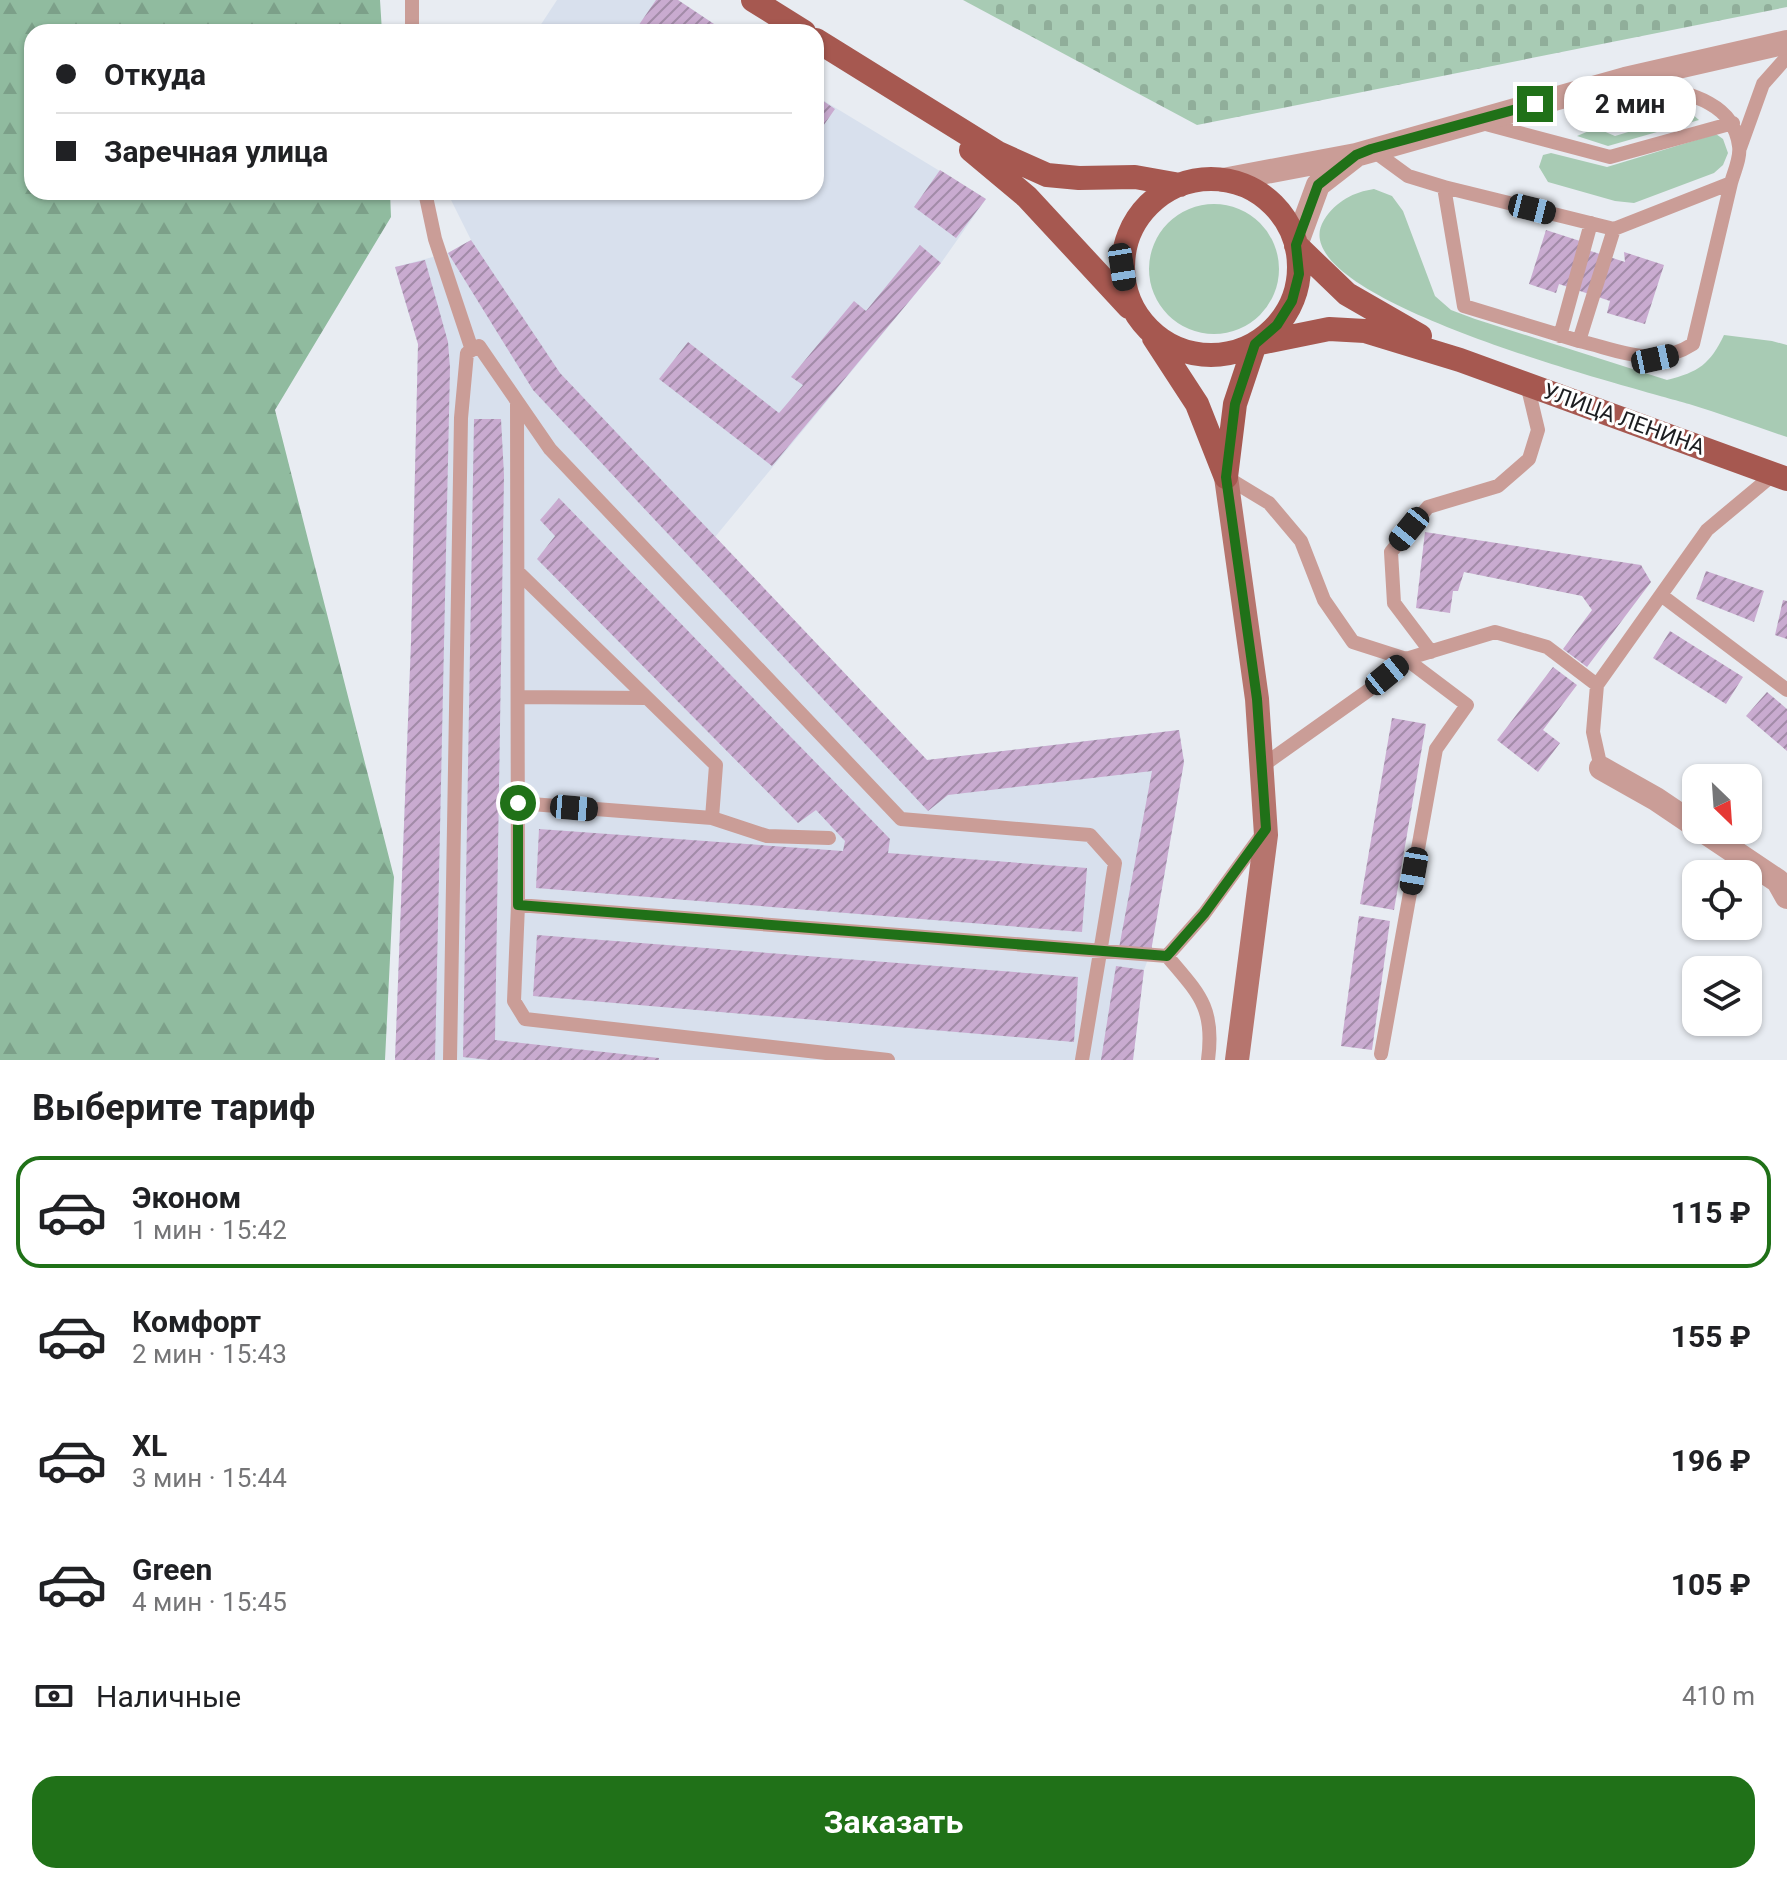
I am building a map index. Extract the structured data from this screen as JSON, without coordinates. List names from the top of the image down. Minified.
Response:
{"streets":{"main road":["УЛИЦА ЛЕНИНА"]},"north":"bottom right","page":{"banner":["Откуда","Заречная улица"],"bubble":"2 мин","heading":"Выберите тариф","list":[{"name":"Эконом","note":"1 мин · 15:42","value":"115 ₽"},{"name":"Комфорт","note":"2 мин · 15:43","value":"155 ₽"},{"name":"XL","note":"3 мин · 15:44","value":"196 ₽"},{"name":"Green","note":"4 мин · 15:45","value":"105 ₽"}],"pay":["Наличные","410 m"],"buttons":"Заказать"}}
